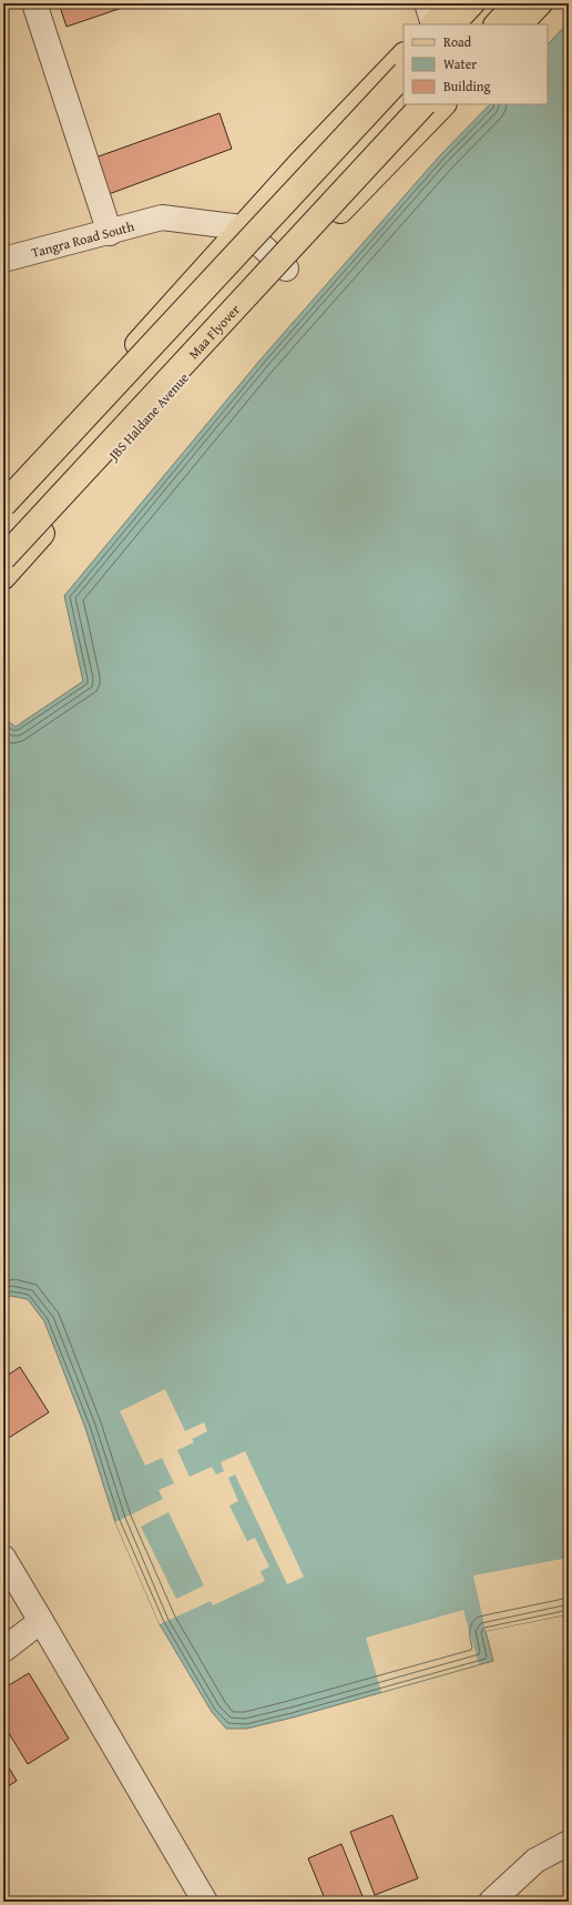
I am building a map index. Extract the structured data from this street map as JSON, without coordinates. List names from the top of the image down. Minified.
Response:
{"streets":{"main road":["Maa Flyover","JBS Haldane Avenue"],"street":["Tangra Road South"]},"legend":["Road","Water","Building"]}
